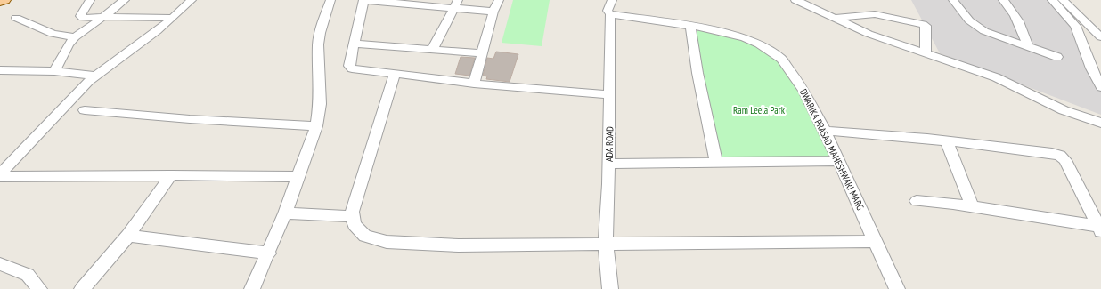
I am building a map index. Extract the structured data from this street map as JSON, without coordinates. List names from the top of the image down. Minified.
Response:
{"streets":{"street":["ADA ROAD","DWARIKA PRASAD MAHESHWARI MARG"]},"crossings":[["ADA ROAD","DWARIKA PRASAD MAHESHWARI MARG"]],"parks":["Ram Leela Park"]}
